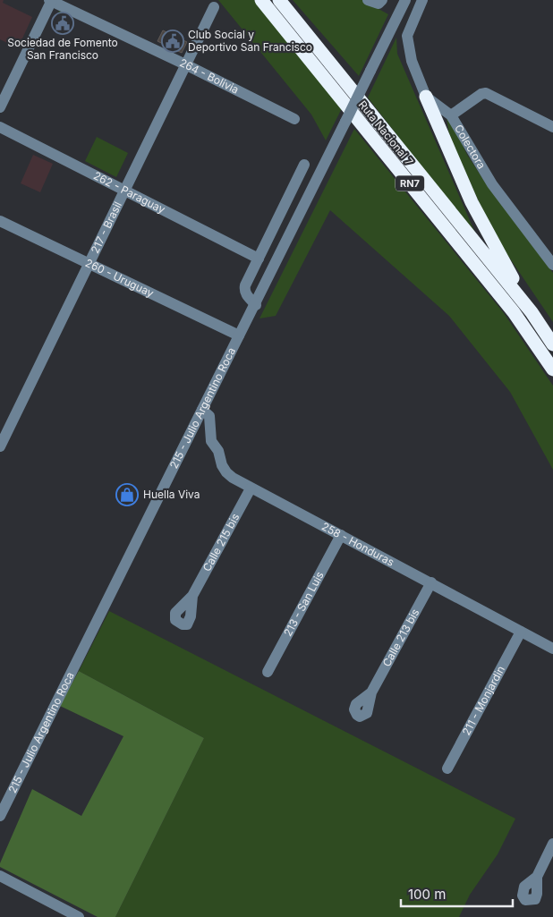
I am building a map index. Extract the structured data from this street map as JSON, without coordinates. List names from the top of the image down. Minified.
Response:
{"streets":{"highway":["Ruta Nacional 7","RN7"],"street":["264 - Bolivia","Colectora","262 - Paraguay","217 - Brasil","260 - Uruguay","215 - Julio Argentino Roca","Calle 215 bis","258 - Honduras","213 - San Luis","Calle 213 bis","211 - Monjardin"]},"crossings":[["264 - Bolivia","217 - Brasil"],["262 - Paraguay","217 - Brasil"],["217 - Brasil","260 - Uruguay"],["260 - Uruguay","215 - Julio Argentino Roca"],["215 - Julio Argentino Roca","258 - Honduras"],["Calle 215 bis","258 - Honduras"],["258 - Honduras","213 - San Luis"],["258 - Honduras","Calle 213 bis"],["258 - Honduras","211 - Monjardin"]],"places":{"public building":["Sociedad de Fomento San Francisco","Club Social y Deportivo San Francisco"],"shop":["Huella Viva"]},"scale_bar":"100 m"}
